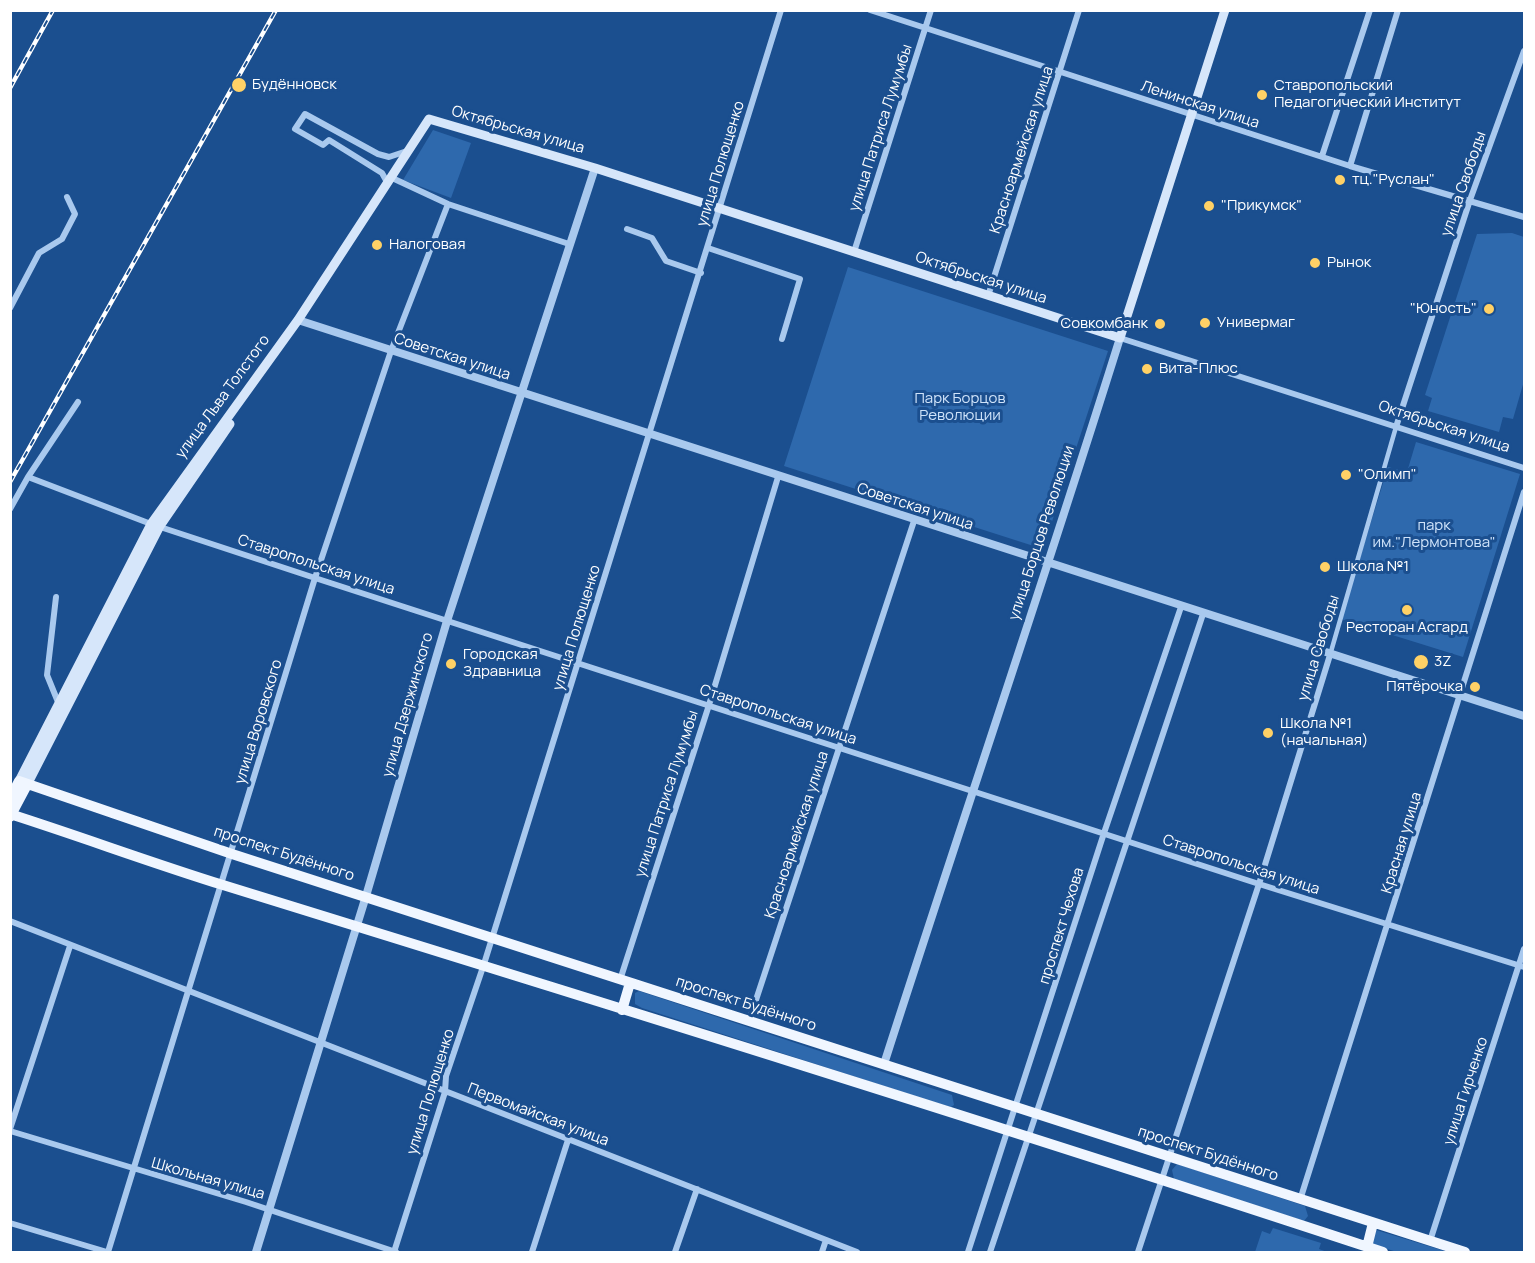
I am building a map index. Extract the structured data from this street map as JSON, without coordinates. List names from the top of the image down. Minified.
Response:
{"streets":{"main road":["Октябрьская улица","улица Льва Толстого","улица Борцов Революции","проспект Будённого"],"street":["Ленинская улица","улица Патриса Лумумбы","Красноармейская улица","улица Полющенко","улица Свободы","Советская улица","Ставропольская улица","улица Дзержинского","улица Воровского","Красная улица","проспект Чехова","улица Гирченко","Первомайская улица","Школьная улица"]},"crossings":[["Ленинская улица","улица Патриса Лумумбы"],["Ленинская улица","Красноармейская улица"],["Ленинская улица","улица Свободы"],["Ленинская улица","улица Борцов Революции"],["улица Патриса Лумумбы","Октябрьская улица"],["улица Патриса Лумумбы","Советская улица"],["улица Патриса Лумумбы","Ставропольская улица"],["улица Патриса Лумумбы","проспект Будённого"],["Октябрьская улица","Красноармейская улица"],["Октябрьская улица","улица Полющенко"],["Октябрьская улица","улица Свободы"],["Октябрьская улица","улица Льва Толстого"],["Октябрьская улица","улица Борцов Революции"],["Октябрьская улица","улица Дзержинского"],["Красноармейская улица","Советская улица"],["Красноармейская улица","Ставропольская улица"],["Красноармейская улица","проспект Будённого"],["улица Полющенко","Советская улица"],["улица Полющенко","Ставропольская улица"],["улица Полющенко","проспект Будённого"],["улица Полющенко","Первомайская улица"],["улица Полющенко","Школьная улица"],["улица Свободы","Советская улица"],["улица Свободы","Ставропольская улица"],["улица Свободы","проспект Будённого"],["Советская улица","улица Льва Толстого"],["Советская улица","улица Борцов Революции"],["Советская улица","улица Дзержинского"],["Советская улица","улица Воровского"],["Советская улица","Красная улица"],["Советская улица","проспект Чехова"],["улица Льва Толстого","Ставропольская улица"],["улица Льва Толстого","проспект Будённого"],["улица Борцов Революции","Ставропольская улица"],["улица Борцов Революции","проспект Будённого"],["Ставропольская улица","улица Дзержинского"],["Ставропольская улица","улица Воровского"],["Ставропольская улица","Красная улица"],["Ставропольская улица","проспект Чехова"],["Ставропольская улица","улица Гирченко"],["улица Дзержинского","проспект Будённого"],["улица Дзержинского","Первомайская улица"],["улица Дзержинского","Школьная улица"],["улица Воровского","проспект Будённого"],["улица Воровского","Первомайская улица"],["улица Воровского","Школьная улица"],["Красная улица","проспект Будённого"],["проспект Будённого","проспект Чехова"],["проспект Будённого","улица Гирченко"]],"parks":["Парк Борцов Революции","парк им.\"Лермонтова\""],"places":["Будённовск","Ставропольский Педагогический Институт","тц.\"Руслан\"","\"Прикумск\"","Налоговая","Рынок","\"Юность\"","Универмаг","Совкомбанк","Вита-Плюс","\"Олимп\"","Школа №1","Ресторан Асгард","3Z","Городская Здравница","Пятёрочка","Школа №1 (начальная)"]}
